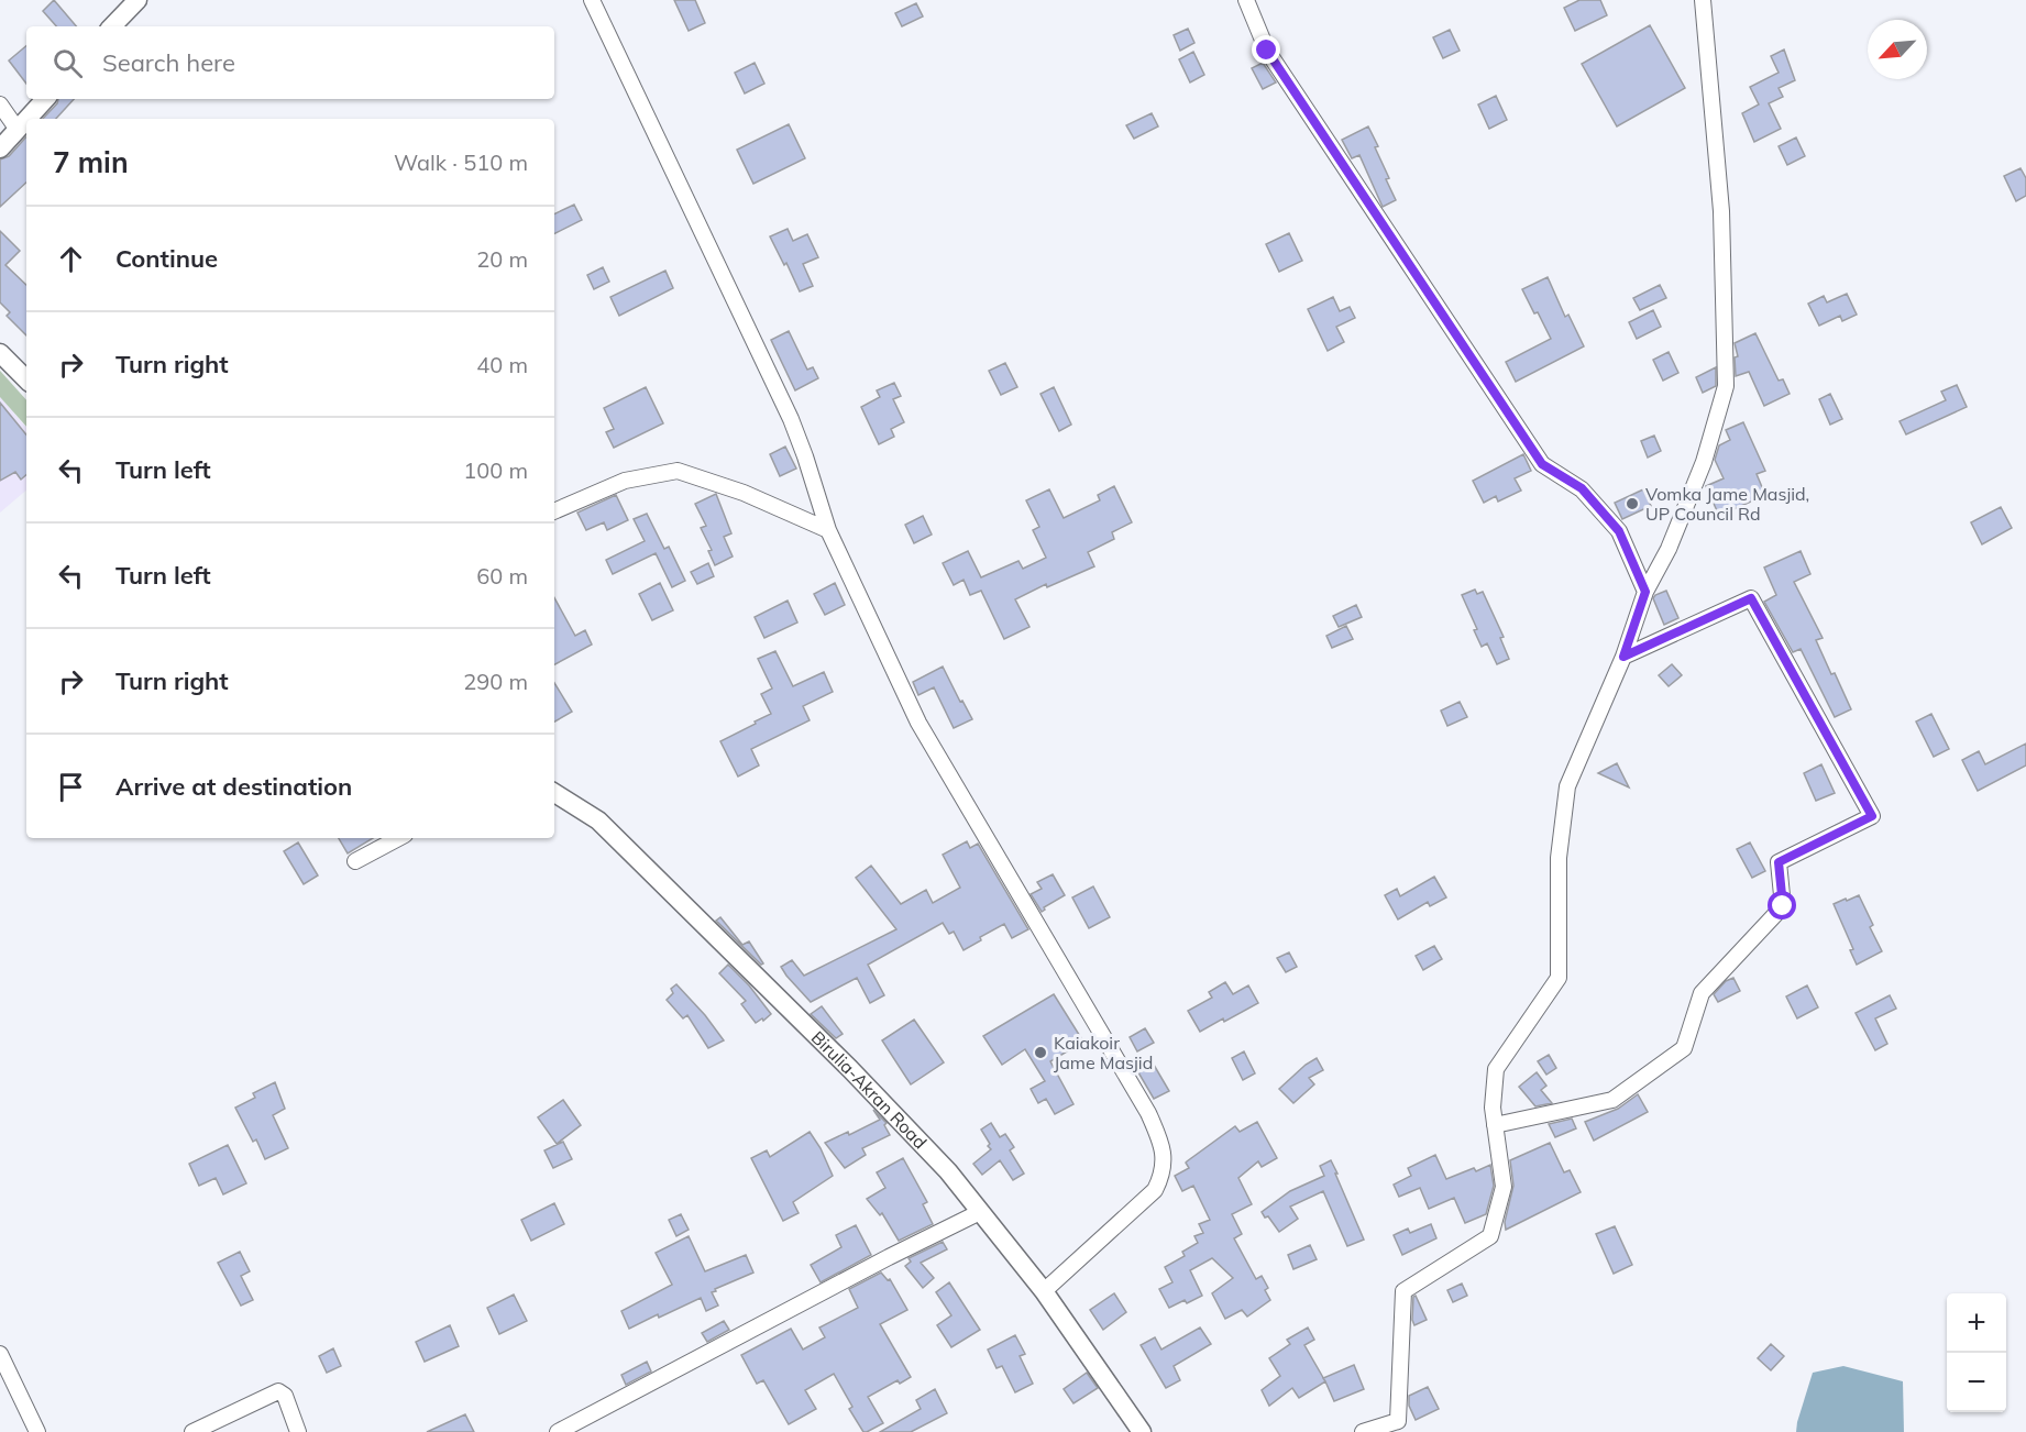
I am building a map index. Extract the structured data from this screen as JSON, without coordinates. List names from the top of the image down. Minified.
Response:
{"streets":{"street":["Birulia-Akran Road"]},"places":["Vomka Jame Masjid, UP Council Rd","Kaiakoir Jame Masjid"],"north":"bottom left","page":{"search":"Search here","heading":["7 min","Walk · 510 m"],"list":[["Continue","20 m"],["Turn right","40 m"],["Turn left","100 m"],["Turn left","60 m"],["Turn right","290 m"],"Arrive at destination"],"map_buttons":["+","−"]}}
